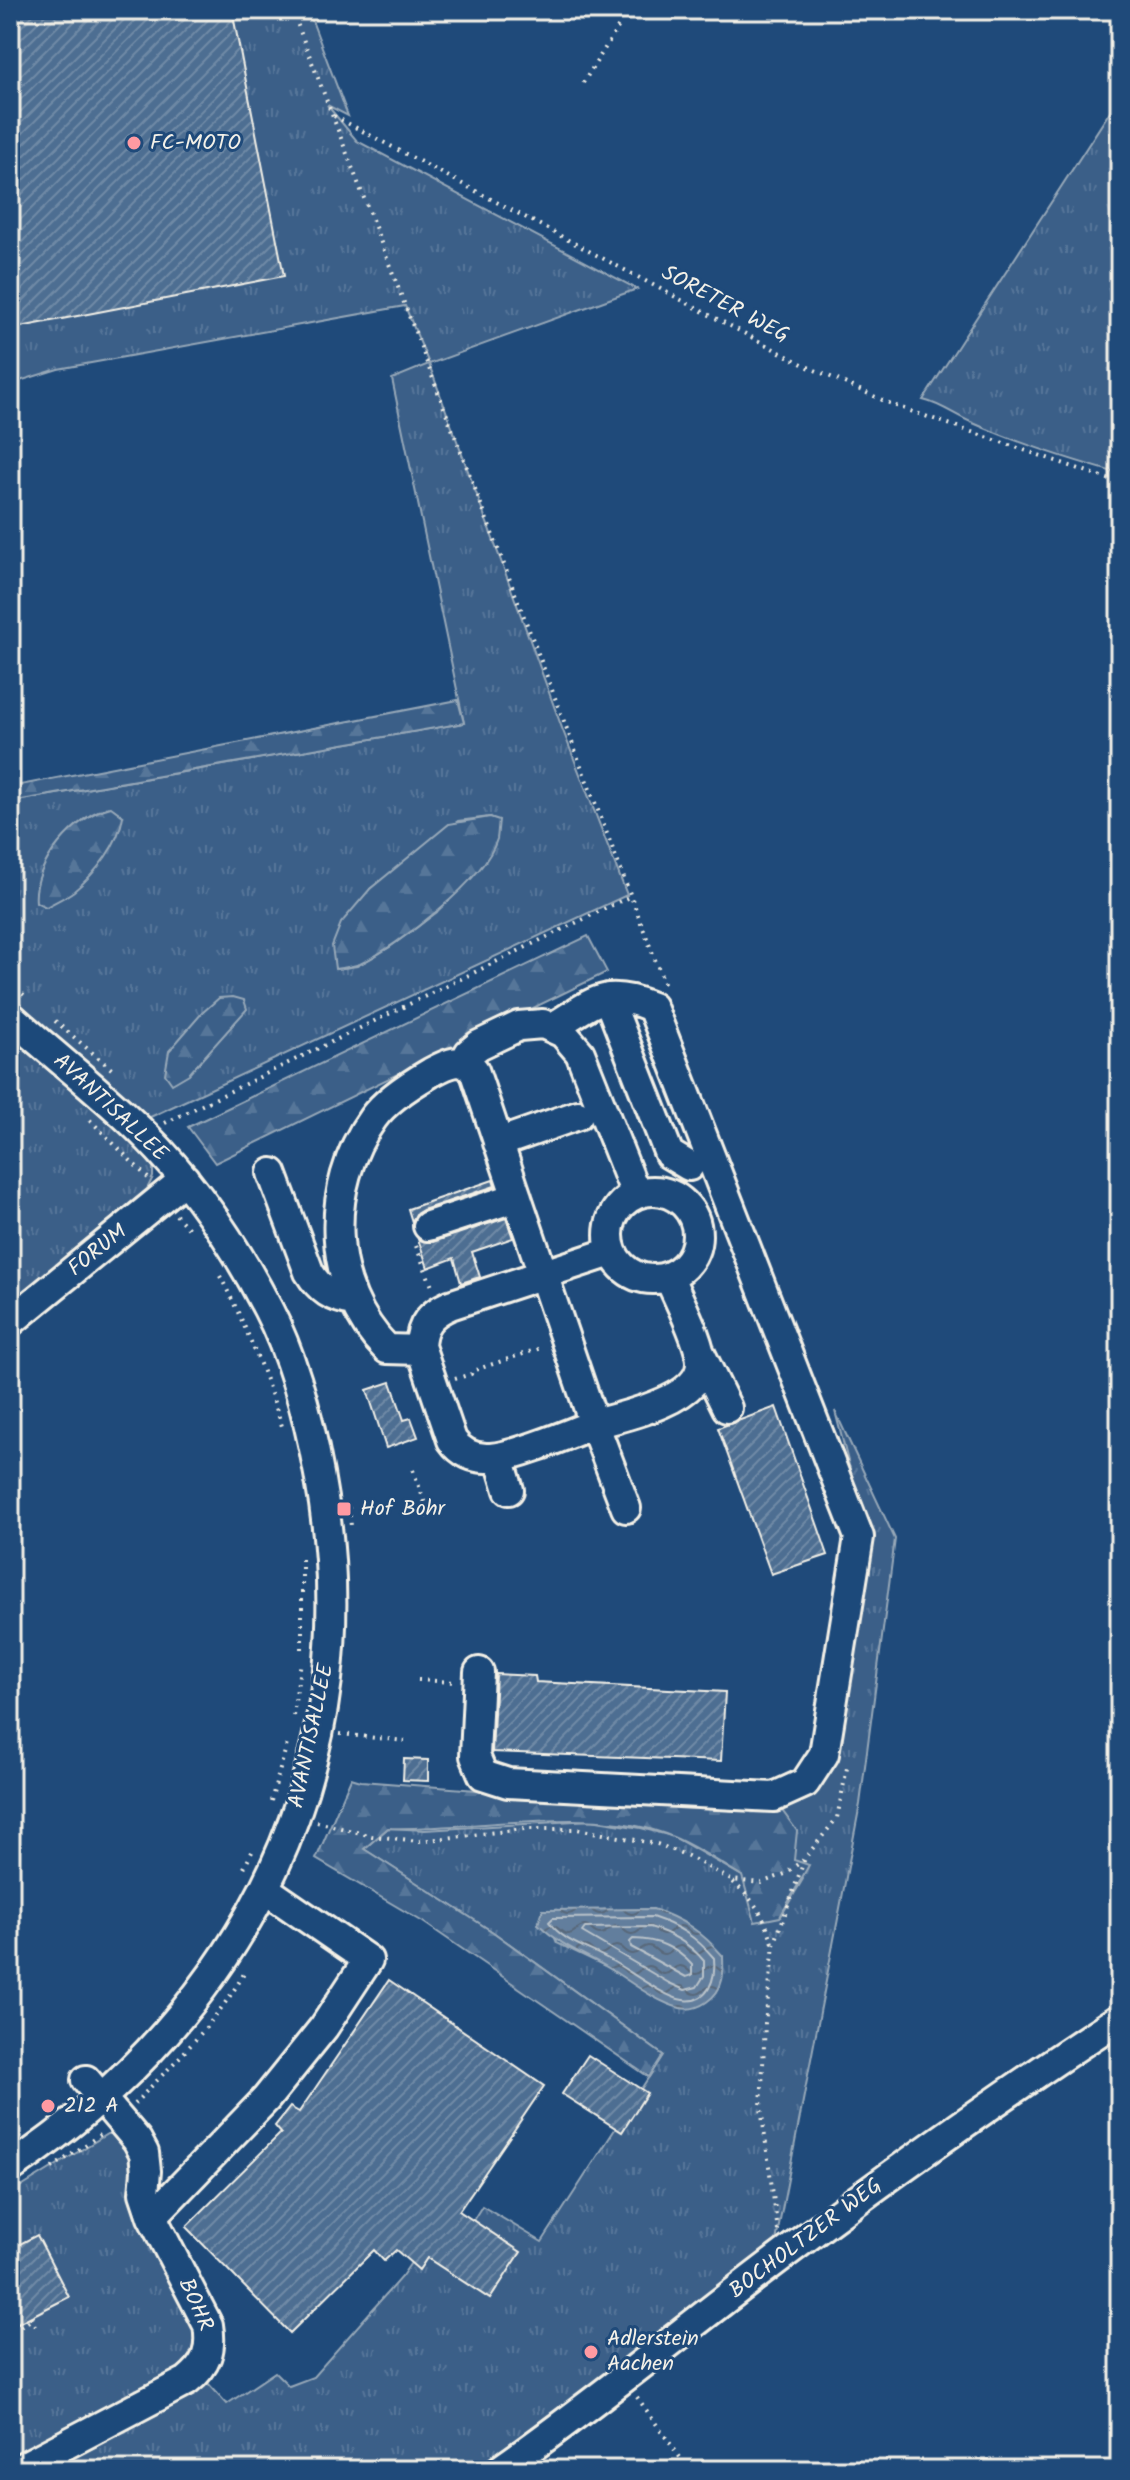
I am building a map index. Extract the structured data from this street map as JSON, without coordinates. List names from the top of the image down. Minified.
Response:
{"streets":{"street":["AVANTISALLEE","FORUM","BOCHOLTZER WEG","BOHR"],"path":["SORETER WEG"]},"crossings":[["AVANTISALLEE","FORUM"],["AVANTISALLEE","BOHR"]],"places":{"other":["FC-MOTO","212 A","Adlerstein Aachen"],"transit":["Hof Bohr"]}}
